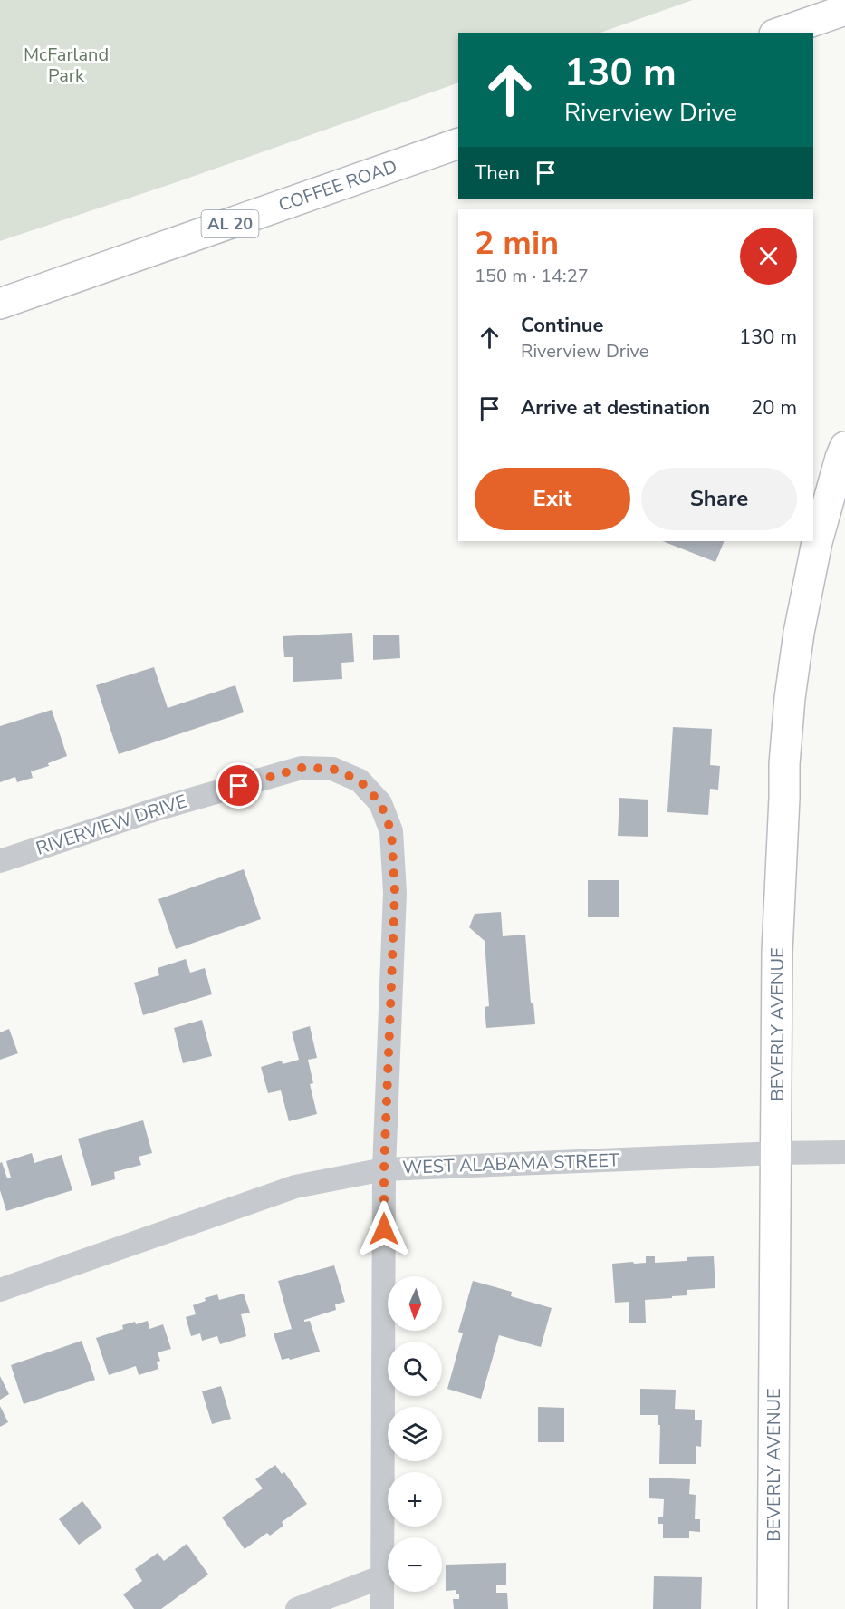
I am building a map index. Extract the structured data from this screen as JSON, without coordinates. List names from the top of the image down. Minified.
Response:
{"streets":{"street":["COFFEE ROAD","AL 20","RIVERVIEW DRIVE","BEVERLY AVENUE","WEST ALABAMA STREET"]},"crossings":[["RIVERVIEW DRIVE","WEST ALABAMA STREET"],["BEVERLY AVENUE","WEST ALABAMA STREET"]],"parks":["McFarland Park"],"north":"bottom","page":{"turn":["130 m","Riverview Drive"],"then":"Then","heading":["2 min","150 m · 14:27"],"list":[{"name":"Continue","note":"Riverview Drive","value":"130 m"},{"name":"Arrive at destination","value":"20 m"}],"buttons":["Exit","Share"],"map_buttons":["+","−"]}}
